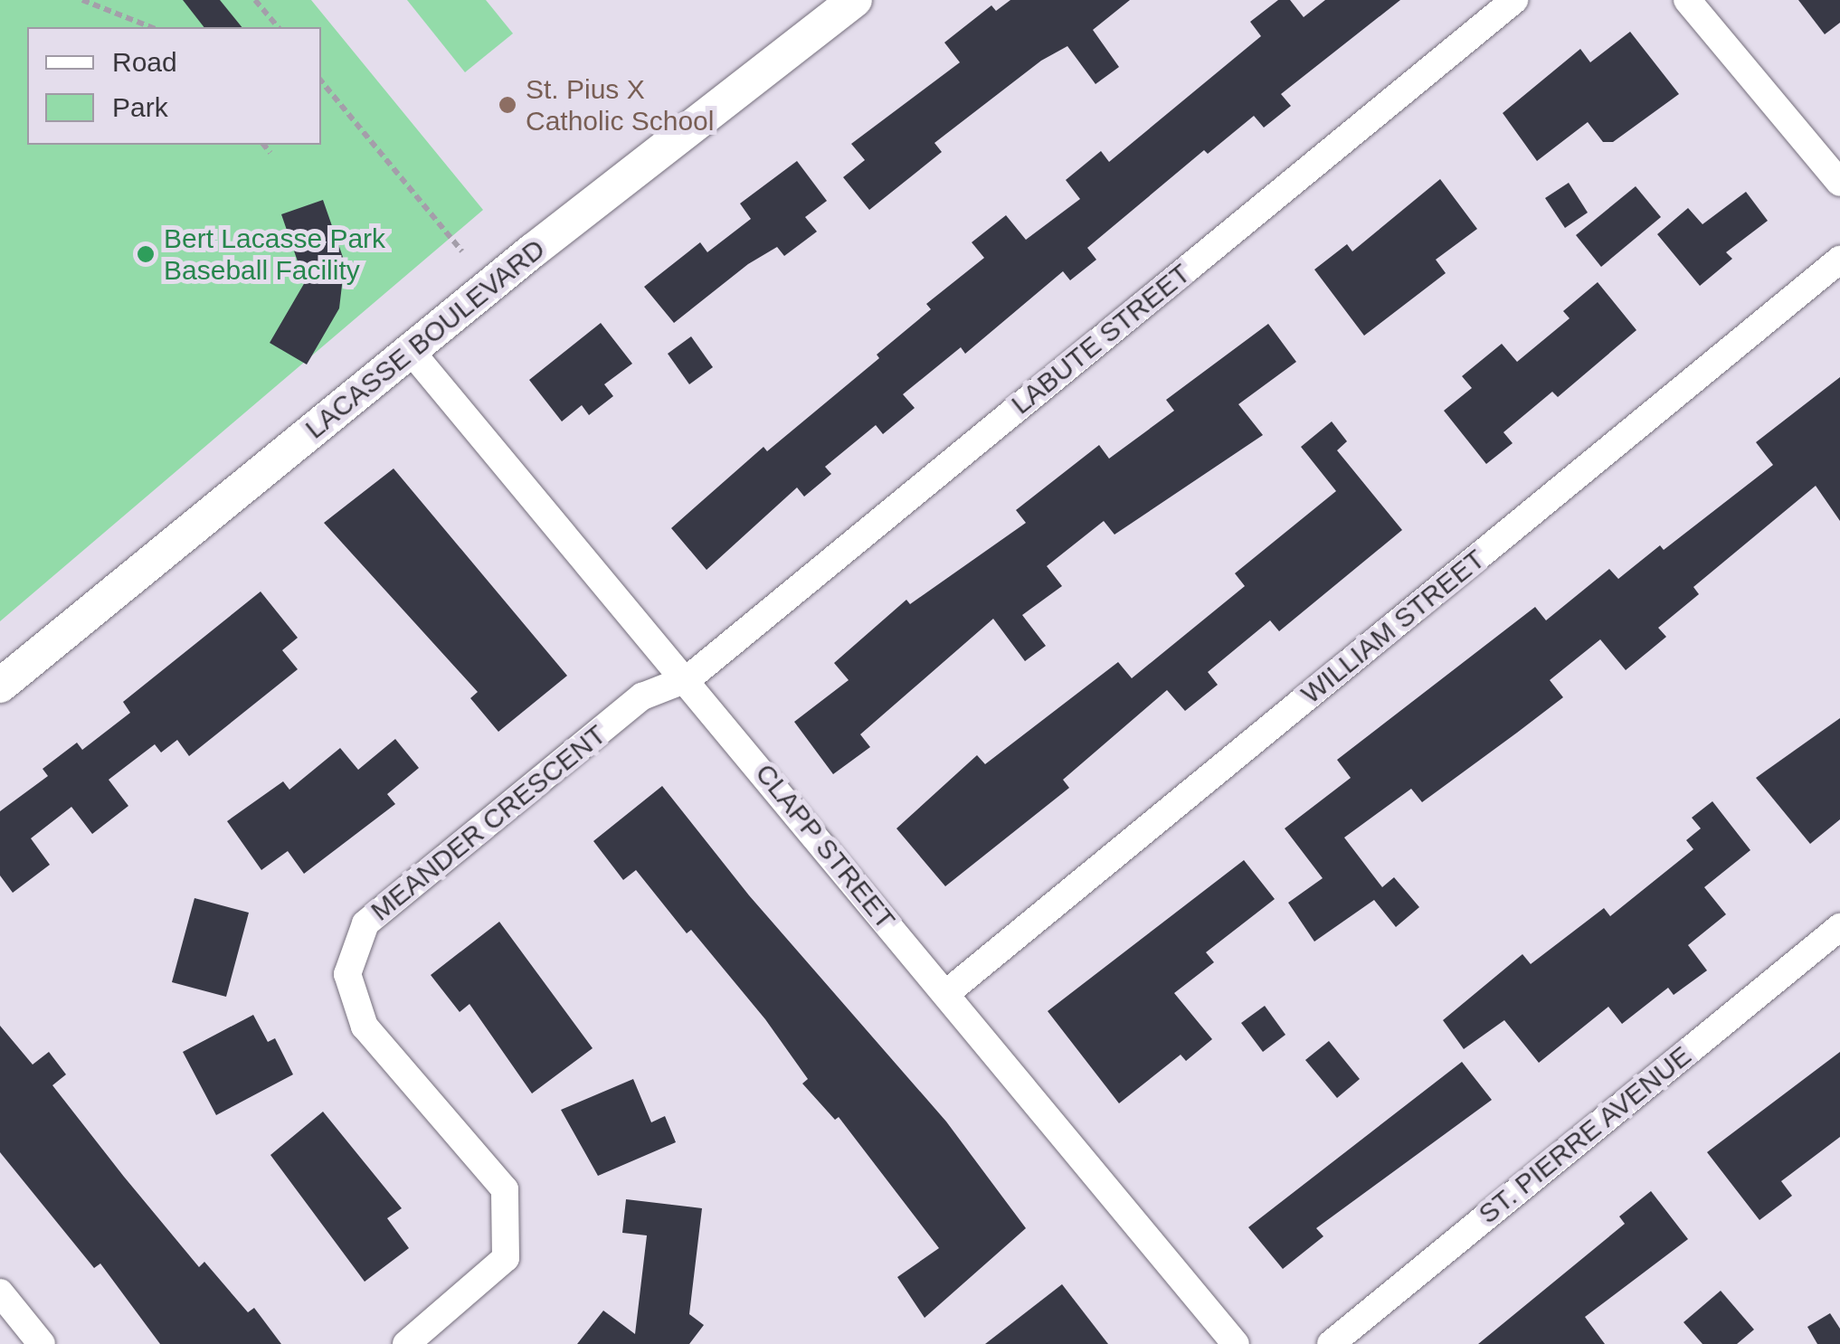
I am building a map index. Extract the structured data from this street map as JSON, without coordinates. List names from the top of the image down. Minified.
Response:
{"streets":{"street":["LACASSE BOULEVARD","LABUTE STREET","WILLIAM STREET","MEANDER CRESCENT","CLAPP STREET","ST. PIERRE AVENUE"]},"crossings":[["LACASSE BOULEVARD","CLAPP STREET"],["LABUTE STREET","MEANDER CRESCENT"],["LABUTE STREET","CLAPP STREET"],["WILLIAM STREET","CLAPP STREET"],["MEANDER CRESCENT","CLAPP STREET"]],"places":["St. Pius X Catholic School","Bert Lacasse Park Baseball Facility"],"legend":["Road","Park"]}
